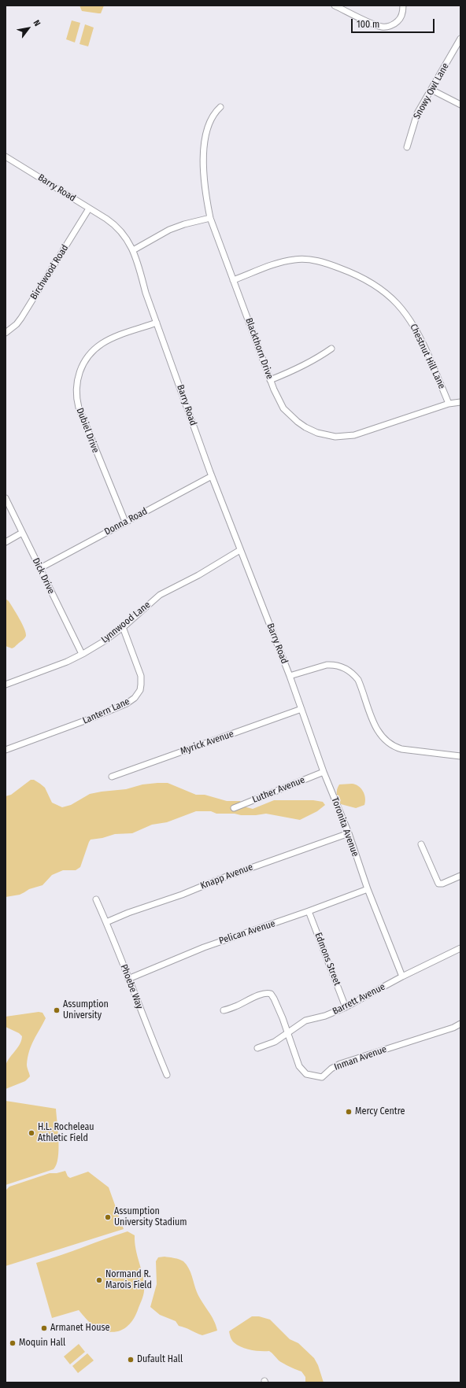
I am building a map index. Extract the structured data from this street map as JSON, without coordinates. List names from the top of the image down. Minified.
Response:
{"streets":{"street":["Snowy Owl Lane","Barry Road","Birchwood Road","Blackthorn Drive","Chestnut Hill Lane","Dubiel Drive","Donna Road","Dick Drive","Lynnwood Lane","Lantern Lane","Myrick Avenue","Luther Avenue","Toronita Avenue","Knapp Avenue","Pelican Avenue","Edmons Street","Phoebe Way","Barrett Avenue","Inman Avenue"]},"crossings":[["Barry Road","Birchwood Road"],["Barry Road","Dubiel Drive"],["Barry Road","Donna Road"],["Barry Road","Lynnwood Lane"],["Barry Road","Toronita Avenue"],["Blackthorn Drive","Chestnut Hill Lane"],["Dubiel Drive","Donna Road"],["Donna Road","Dick Drive"],["Dick Drive","Lynnwood Lane"],["Lynnwood Lane","Lantern Lane"],["Myrick Avenue","Toronita Avenue"],["Luther Avenue","Toronita Avenue"],["Toronita Avenue","Knapp Avenue"],["Toronita Avenue","Pelican Avenue"],["Toronita Avenue","Barrett Avenue"],["Knapp Avenue","Phoebe Way"],["Pelican Avenue","Edmons Street"],["Pelican Avenue","Phoebe Way"],["Edmons Street","Barrett Avenue"],["Barrett Avenue","Inman Avenue"]],"places":["Assumption University","Mercy Centre","H.L. Rocheleau Athletic Field","Assumption University Stadium","Normand R. Marois Field","Armanet House","Moquin Hall","Dufault Hall"],"scale_bar":"100 m","north":"top right"}
